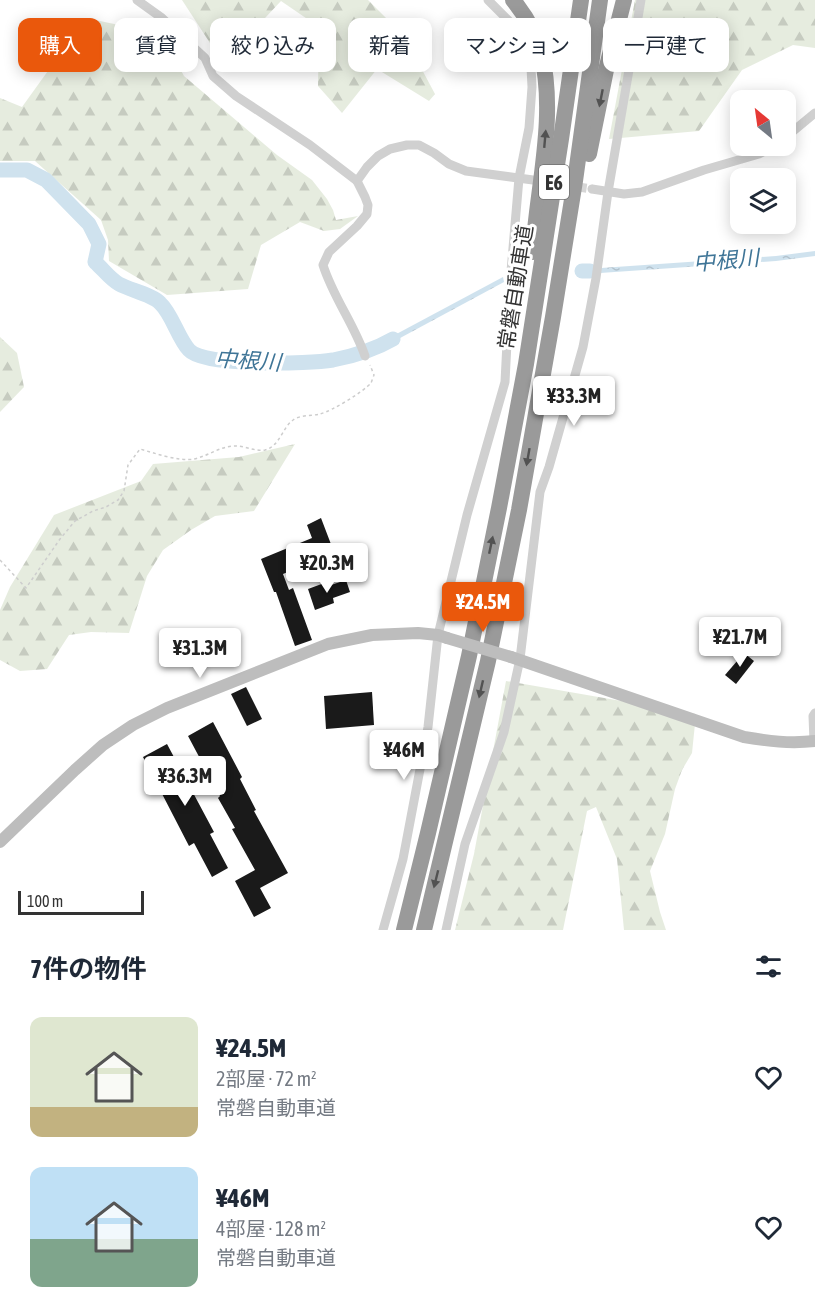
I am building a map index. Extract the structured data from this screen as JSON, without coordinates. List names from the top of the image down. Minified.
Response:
{"streets":{"highway":["E6","常磐自動車道"]},"water":["中根川"],"scale_bar":"100 m","north":"top left","page":{"chip":["購入","賃貸","絞り込み","新着","マンション","一戸建て"],"price":["¥33.3M","¥20.3M","¥24.5M","¥21.7M","¥31.3M","¥46M","¥36.3M"],"scale":"100 m","heading":"7件の物件","list":[{"name":"¥24.5M","note":"2部屋 · 72 m² · 常磐自動車道"},{"name":"¥46M","note":"4部屋 · 128 m² · 常磐自動車道"}]}}
